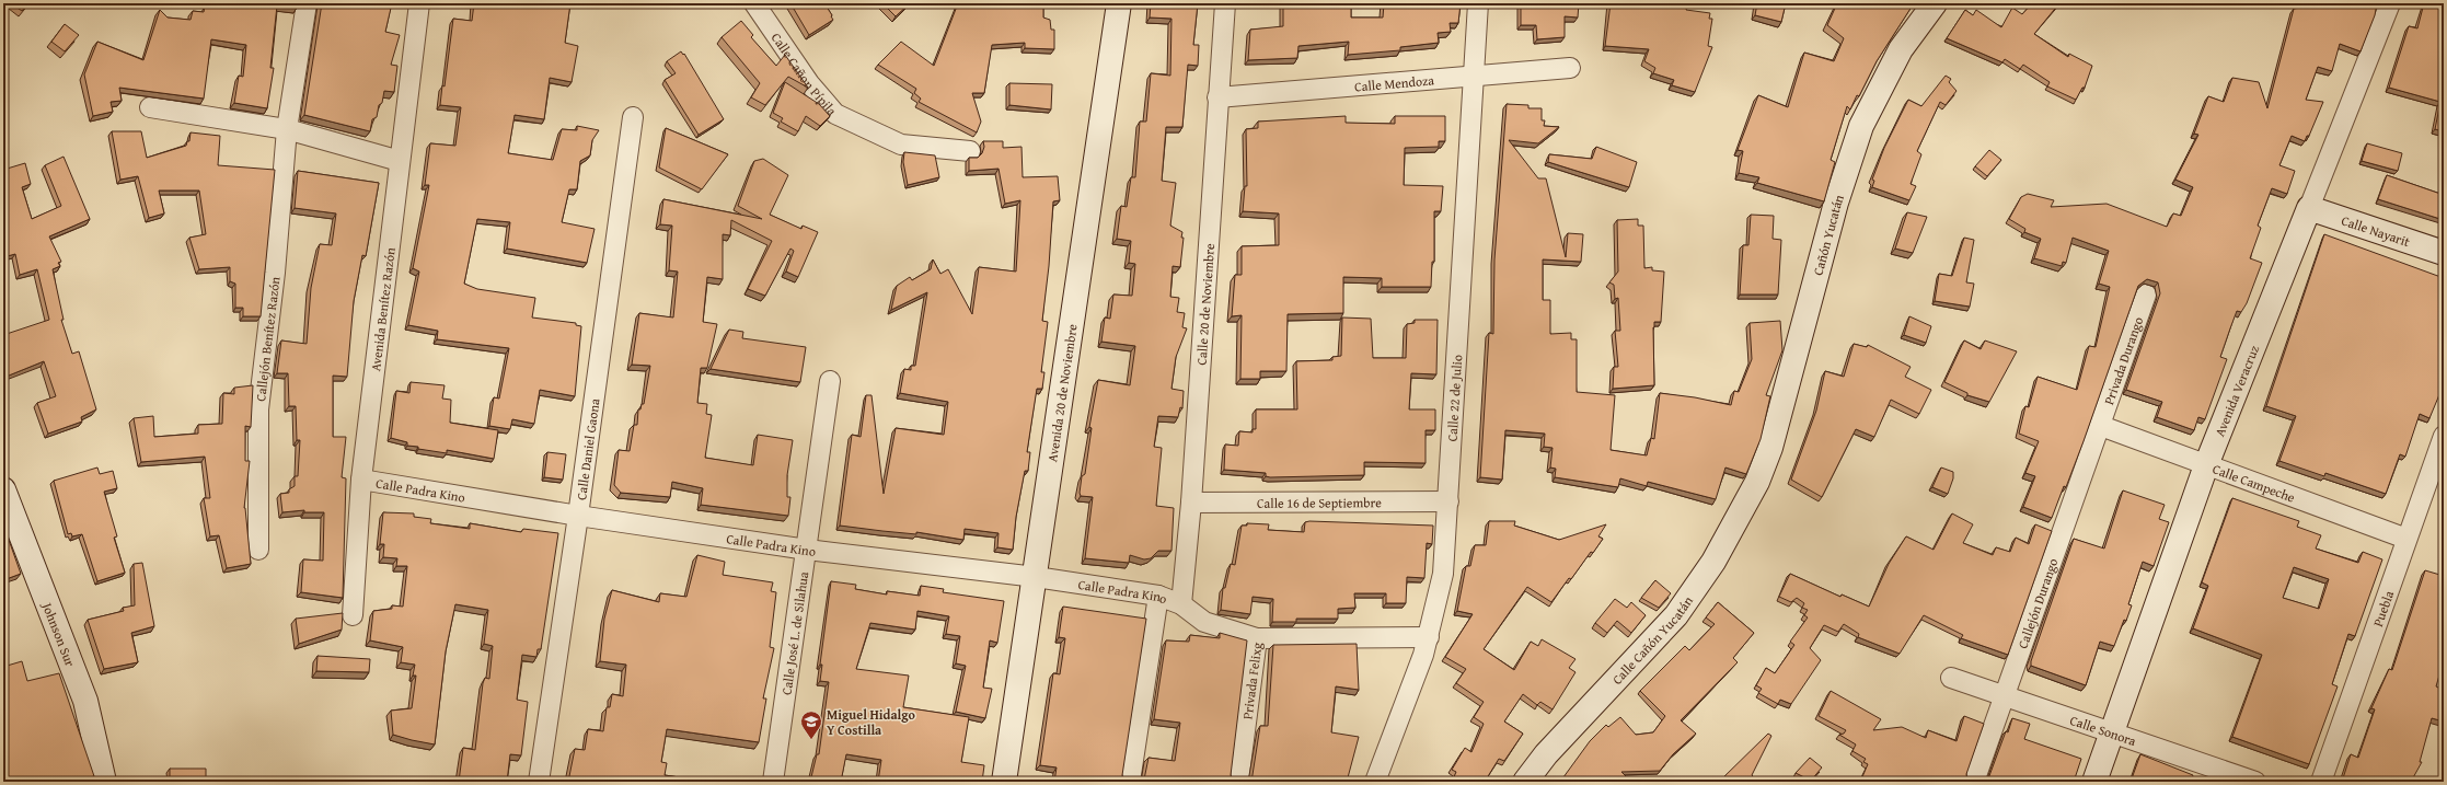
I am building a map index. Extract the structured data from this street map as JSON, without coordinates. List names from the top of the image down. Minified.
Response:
{"streets":{"street":["Calle Cañon Pípila","Calle Mendoza","Calle Nayarit","Cañón Yucatán","Calle 20 de Noviembre","Avenida Benítez Razón","Callejón Benítez Razón","Privada Durango","Avenida Veracruz","Avenida 20 de Noviembre","Calle 22 de Julio","Calle Daniel Gaona","Calle Campeche","Calle Padra Kino","Calle 16 de Septiembre","Callejón Durango","Puebla","Johnson Sur","Calle José L. de Silahua","Calle Cañón Yucatán","Privada Felixg","Calle Sonora"]},"crossings":[["Calle Mendoza","Calle 20 de Noviembre"],["Calle Mendoza","Calle 22 de Julio"],["Calle Nayarit","Avenida Veracruz"],["Cañón Yucatán","Calle Cañón Yucatán"],["Calle 20 de Noviembre","Calle Padra Kino"],["Calle 20 de Noviembre","Calle 16 de Septiembre"],["Calle 20 de Noviembre","Privada Felixg"],["Avenida Benítez Razón","Calle Padra Kino"],["Privada Durango","Calle Campeche"],["Privada Durango","Callejón Durango"],["Avenida Veracruz","Calle Campeche"],["Avenida Veracruz","Calle Sonora"],["Avenida 20 de Noviembre","Calle Padra Kino"],["Calle 22 de Julio","Calle 16 de Septiembre"],["Calle Daniel Gaona","Calle Padra Kino"],["Calle Campeche","Callejón Durango"],["Calle Campeche","Puebla"],["Calle Padra Kino","Calle José L. de Silahua"],["Calle Padra Kino","Privada Felixg"],["Callejón Durango","Calle Sonora"]],"places":{"school or university":["Miguel Hidalgo Y Costilla"]}}
